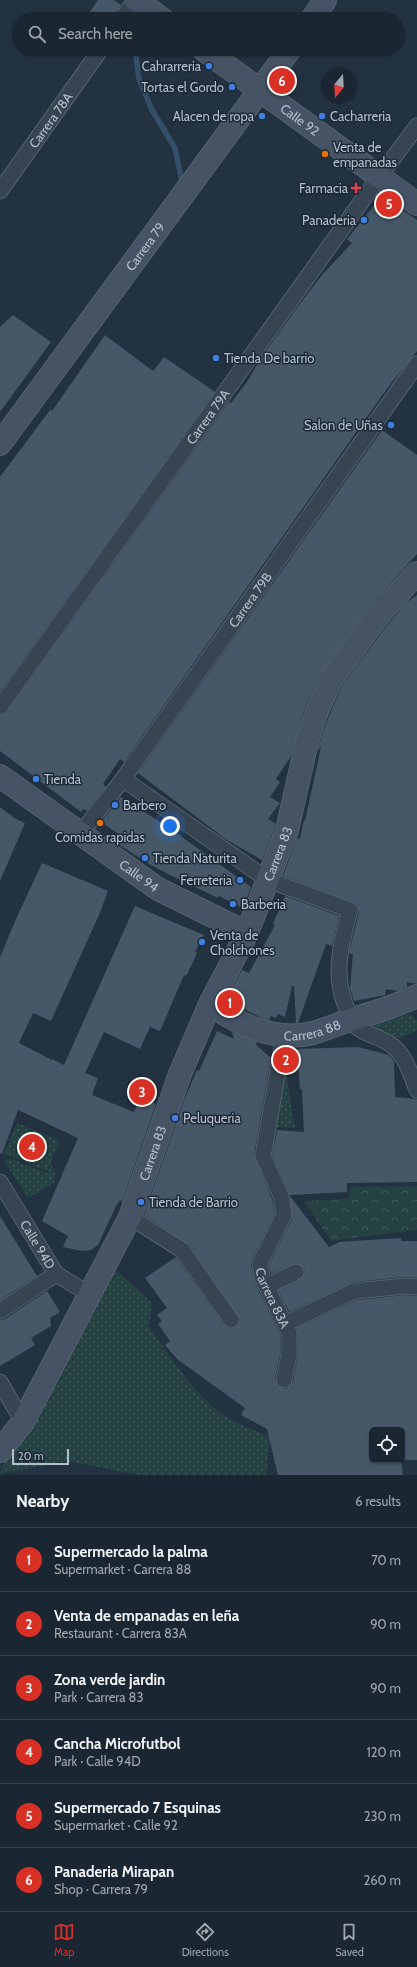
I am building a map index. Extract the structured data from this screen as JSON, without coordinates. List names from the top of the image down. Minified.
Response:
{"streets":{"street":["Carrera 78A","Calle 92","Carrera 79","Carrera 79A","Carrera 79B","Carrera 83","Calle 94","Carrera 88","Calle 94D","Carrera 83A"]},"crossings":[["Calle 92","Carrera 79"],["Calle 92","Carrera 79A"],["Carrera 79B","Calle 94"],["Carrera 83","Calle 94"],["Carrera 83","Carrera 88"],["Carrera 83","Calle 94D"],["Carrera 88","Carrera 83A"]],"places":{"other":["Cahrarreria","Tortas el Gordo","Alacen de ropa","Cacharreria","Venta de empanadas","Panaderia","Tienda De barrio","Salon de Uñas","Tienda","Barbero","Comidas rapidas","Tienda Naturita","Ferreteria","Barberia","Venta de Cholchones","Peluqueria","Tienda de Barrio"],"health":["Farmacia"]},"scale_bar":"20 m","north":"bottom","page":{"search":"Search here","pins":["6","5","1","2","3","4"],"scale":"20 m","heading":["Nearby","6 results"],"list":[{"mark":"1","name":"Supermercado la palma","note":"Supermarket · Carrera 88","value":"70 m"},{"mark":"2","name":"Venta de empanadas en leña","note":"Restaurant · Carrera 83A","value":"90 m"},{"mark":"3","name":"Zona verde jardin","note":"Park · Carrera 83","value":"90 m"},{"mark":"4","name":"Cancha Microfutbol","note":"Park · Calle 94D","value":"120 m"},{"mark":"5","name":"Supermercado 7 Esquinas","note":"Supermarket · Calle 92","value":"230 m"},{"mark":"6","name":"Panaderia Mirapan","note":"Shop · Carrera 79","value":"260 m"}],"nav":["Map","Directions","Saved"]}}
